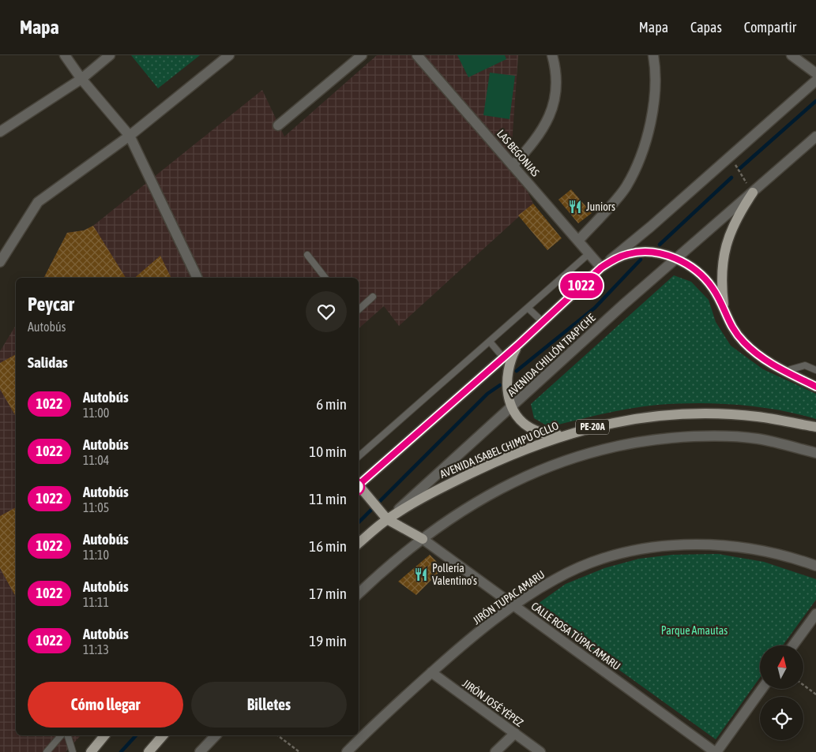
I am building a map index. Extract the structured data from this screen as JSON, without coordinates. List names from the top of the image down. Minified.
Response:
{"streets":{"main road":["AVENIDA CHILLÓN TRAPICHE","PE-20A","AVENIDA ISABEL CHIMPU OCLLO"],"street":["LAS BEGONIAS","JIRÓN TUPAC AMARU","CALLE ROSA TÚPAC AMARU","JIRÓN JOSÉ YÉPEZ"]},"crossings":[["AVENIDA CHILLÓN TRAPICHE","AVENIDA ISABEL CHIMPU OCLLO"],["JIRÓN TUPAC AMARU","CALLE ROSA TÚPAC AMARU"],["JIRÓN TUPAC AMARU","JIRÓN JOSÉ YÉPEZ"]],"parks":["Parque Amautas"],"places":{"restaurant":["Juniors","Pollería Valentino's"]},"lines":["bus line 1022"],"north":"top","page":{"header":"Mapa","nav":["Mapa","Capas","Compartir"],"on_map":"1022","heading":[["Peycar","Autobús"],"Salidas"],"list":[{"mark":"1022","name":"Autobús","note":"11:00","value":"6 min"},{"mark":"1022","name":"Autobús","note":"11:04","value":"10 min"},{"mark":"1022","name":"Autobús","note":"11:05","value":"11 min"},{"mark":"1022","name":"Autobús","note":"11:10","value":"16 min"},{"mark":"1022","name":"Autobús","note":"11:11","value":"17 min"},{"mark":"1022","name":"Autobús","note":"11:13","value":"19 min"}],"buttons":["Cómo llegar","Billetes"]}}
